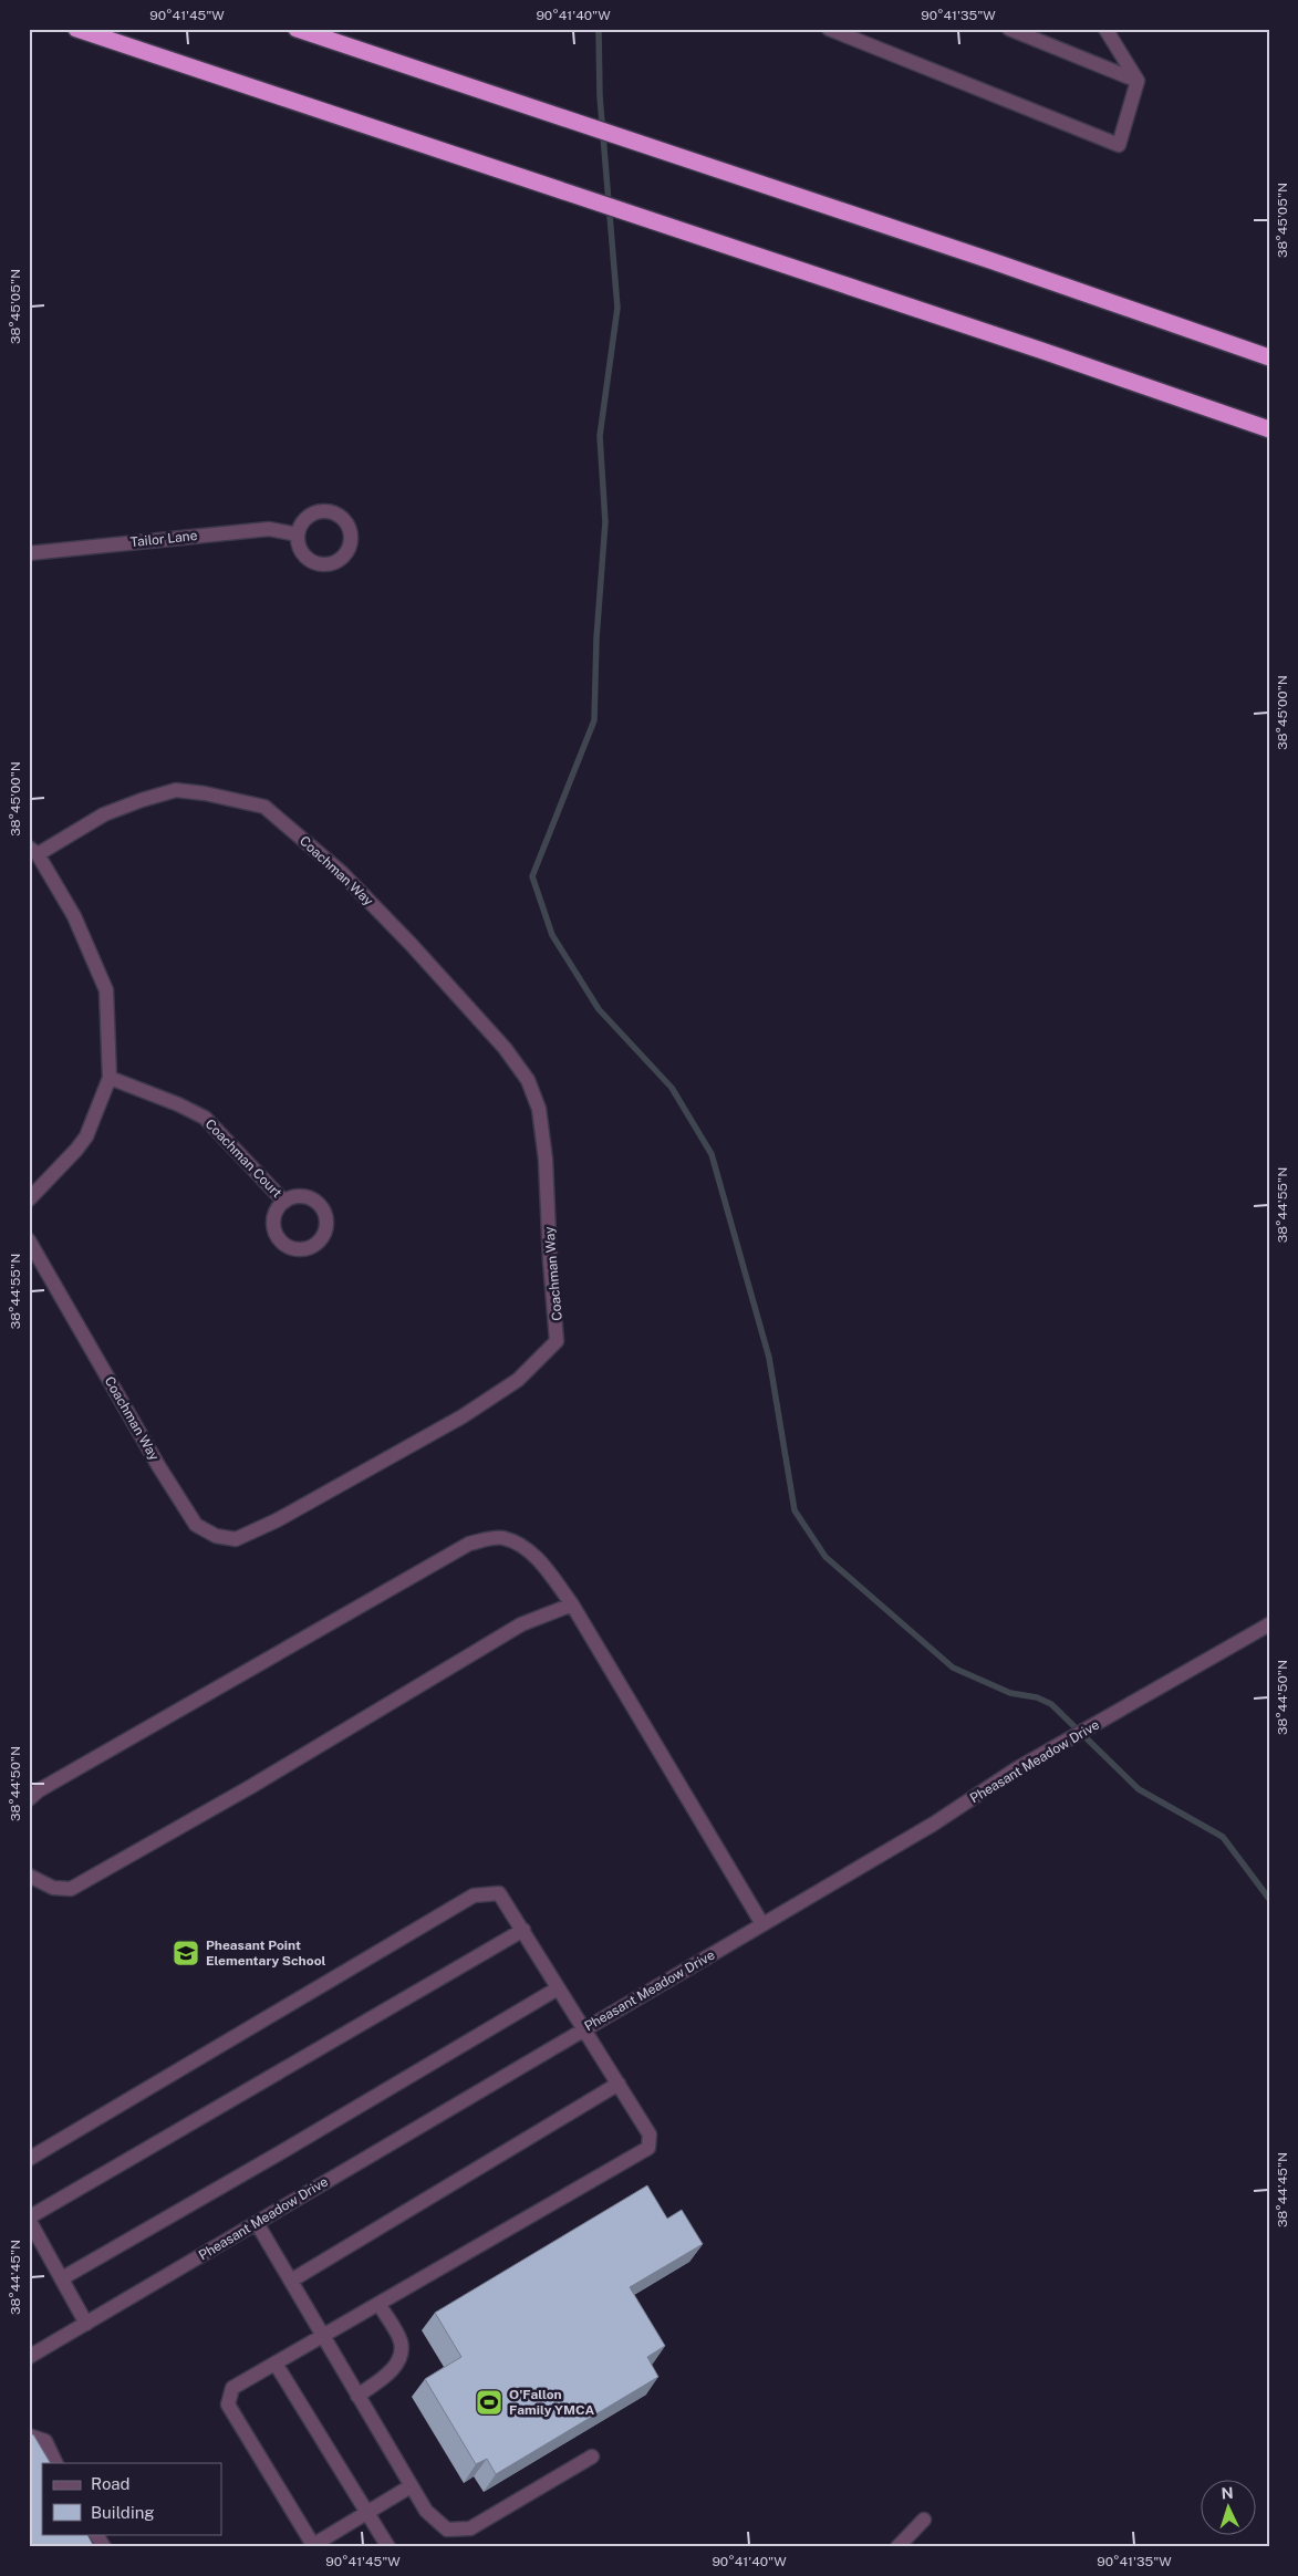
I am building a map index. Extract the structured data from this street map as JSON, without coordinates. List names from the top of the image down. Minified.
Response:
{"streets":{"street":["Tailor Lane","Coachman Way","Coachman Court","Pheasant Meadow Drive"]},"places":{"school or university":["Pheasant Point Elementary School"],"sports":["O'Fallon Family YMCA"]},"legend":["Road","Building"],"north":"top","coordinates":["90°41'45\"W","90°41'40\"W","90°41'35\"W","38°45'05\"N","38°45'00\"N","38°44'55\"N","38°44'50\"N","38°44'45\"N"]}
